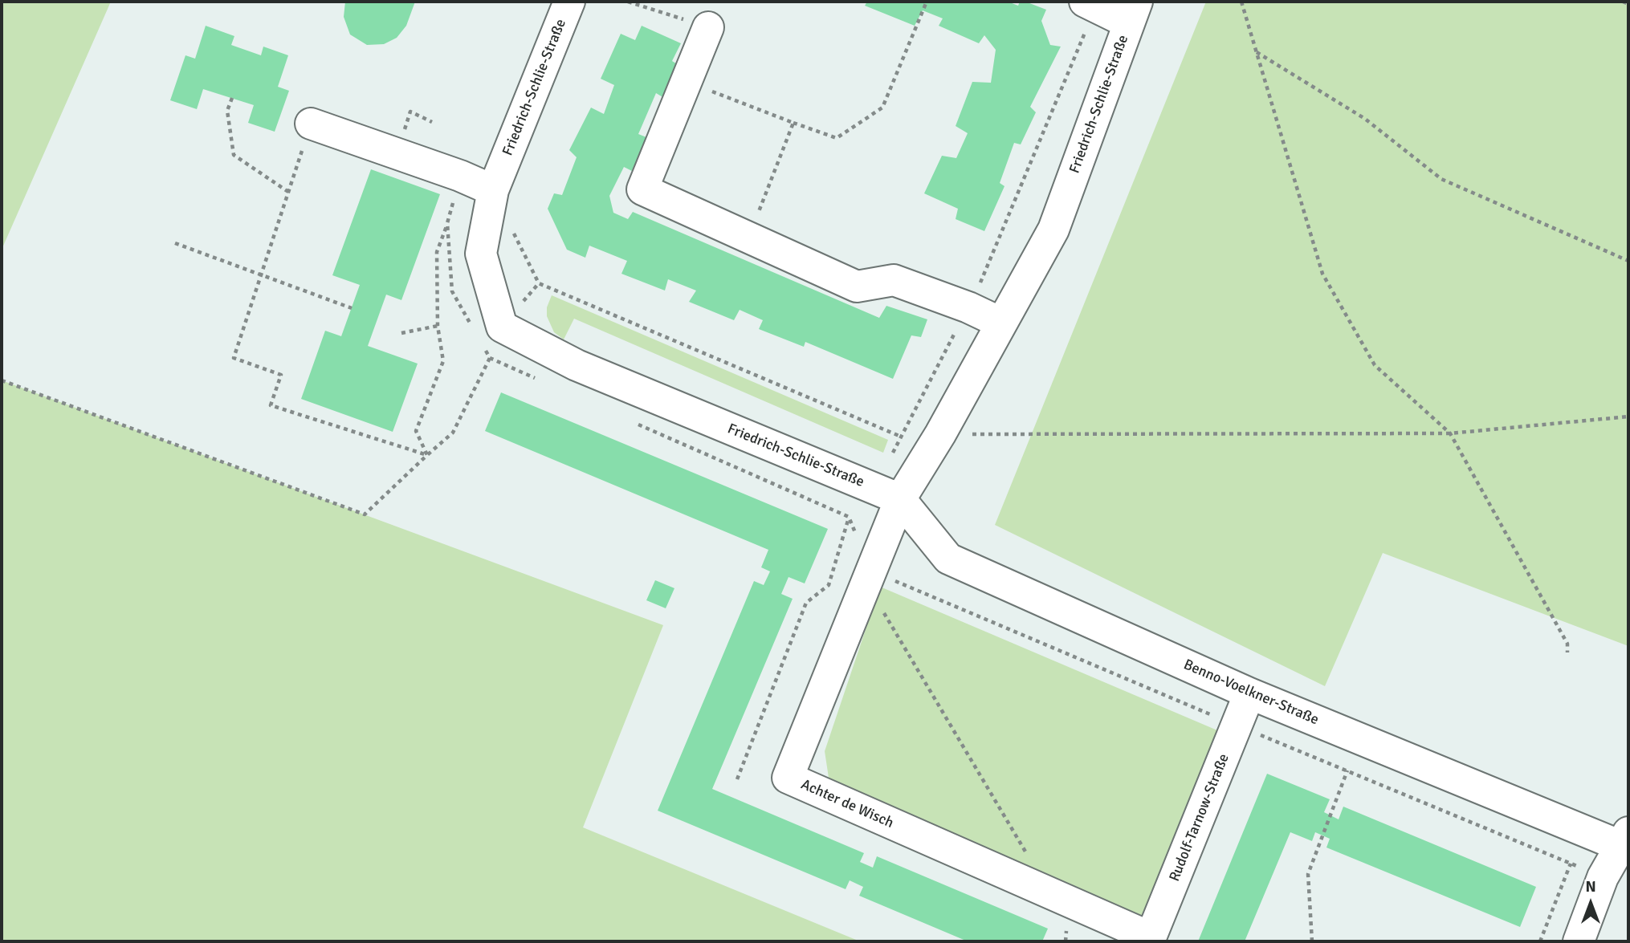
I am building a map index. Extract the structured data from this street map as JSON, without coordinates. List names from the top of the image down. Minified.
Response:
{"streets":{"street":["Friedrich-Schlie-Straße","Benno-Voelkner-Straße","Achter de Wisch","Rudolf-Tarnow-Straße"]},"crossings":[["Friedrich-Schlie-Straße","Benno-Voelkner-Straße"],["Friedrich-Schlie-Straße","Achter de Wisch"],["Benno-Voelkner-Straße","Achter de Wisch"],["Benno-Voelkner-Straße","Rudolf-Tarnow-Straße"],["Achter de Wisch","Rudolf-Tarnow-Straße"]],"north":"top"}
